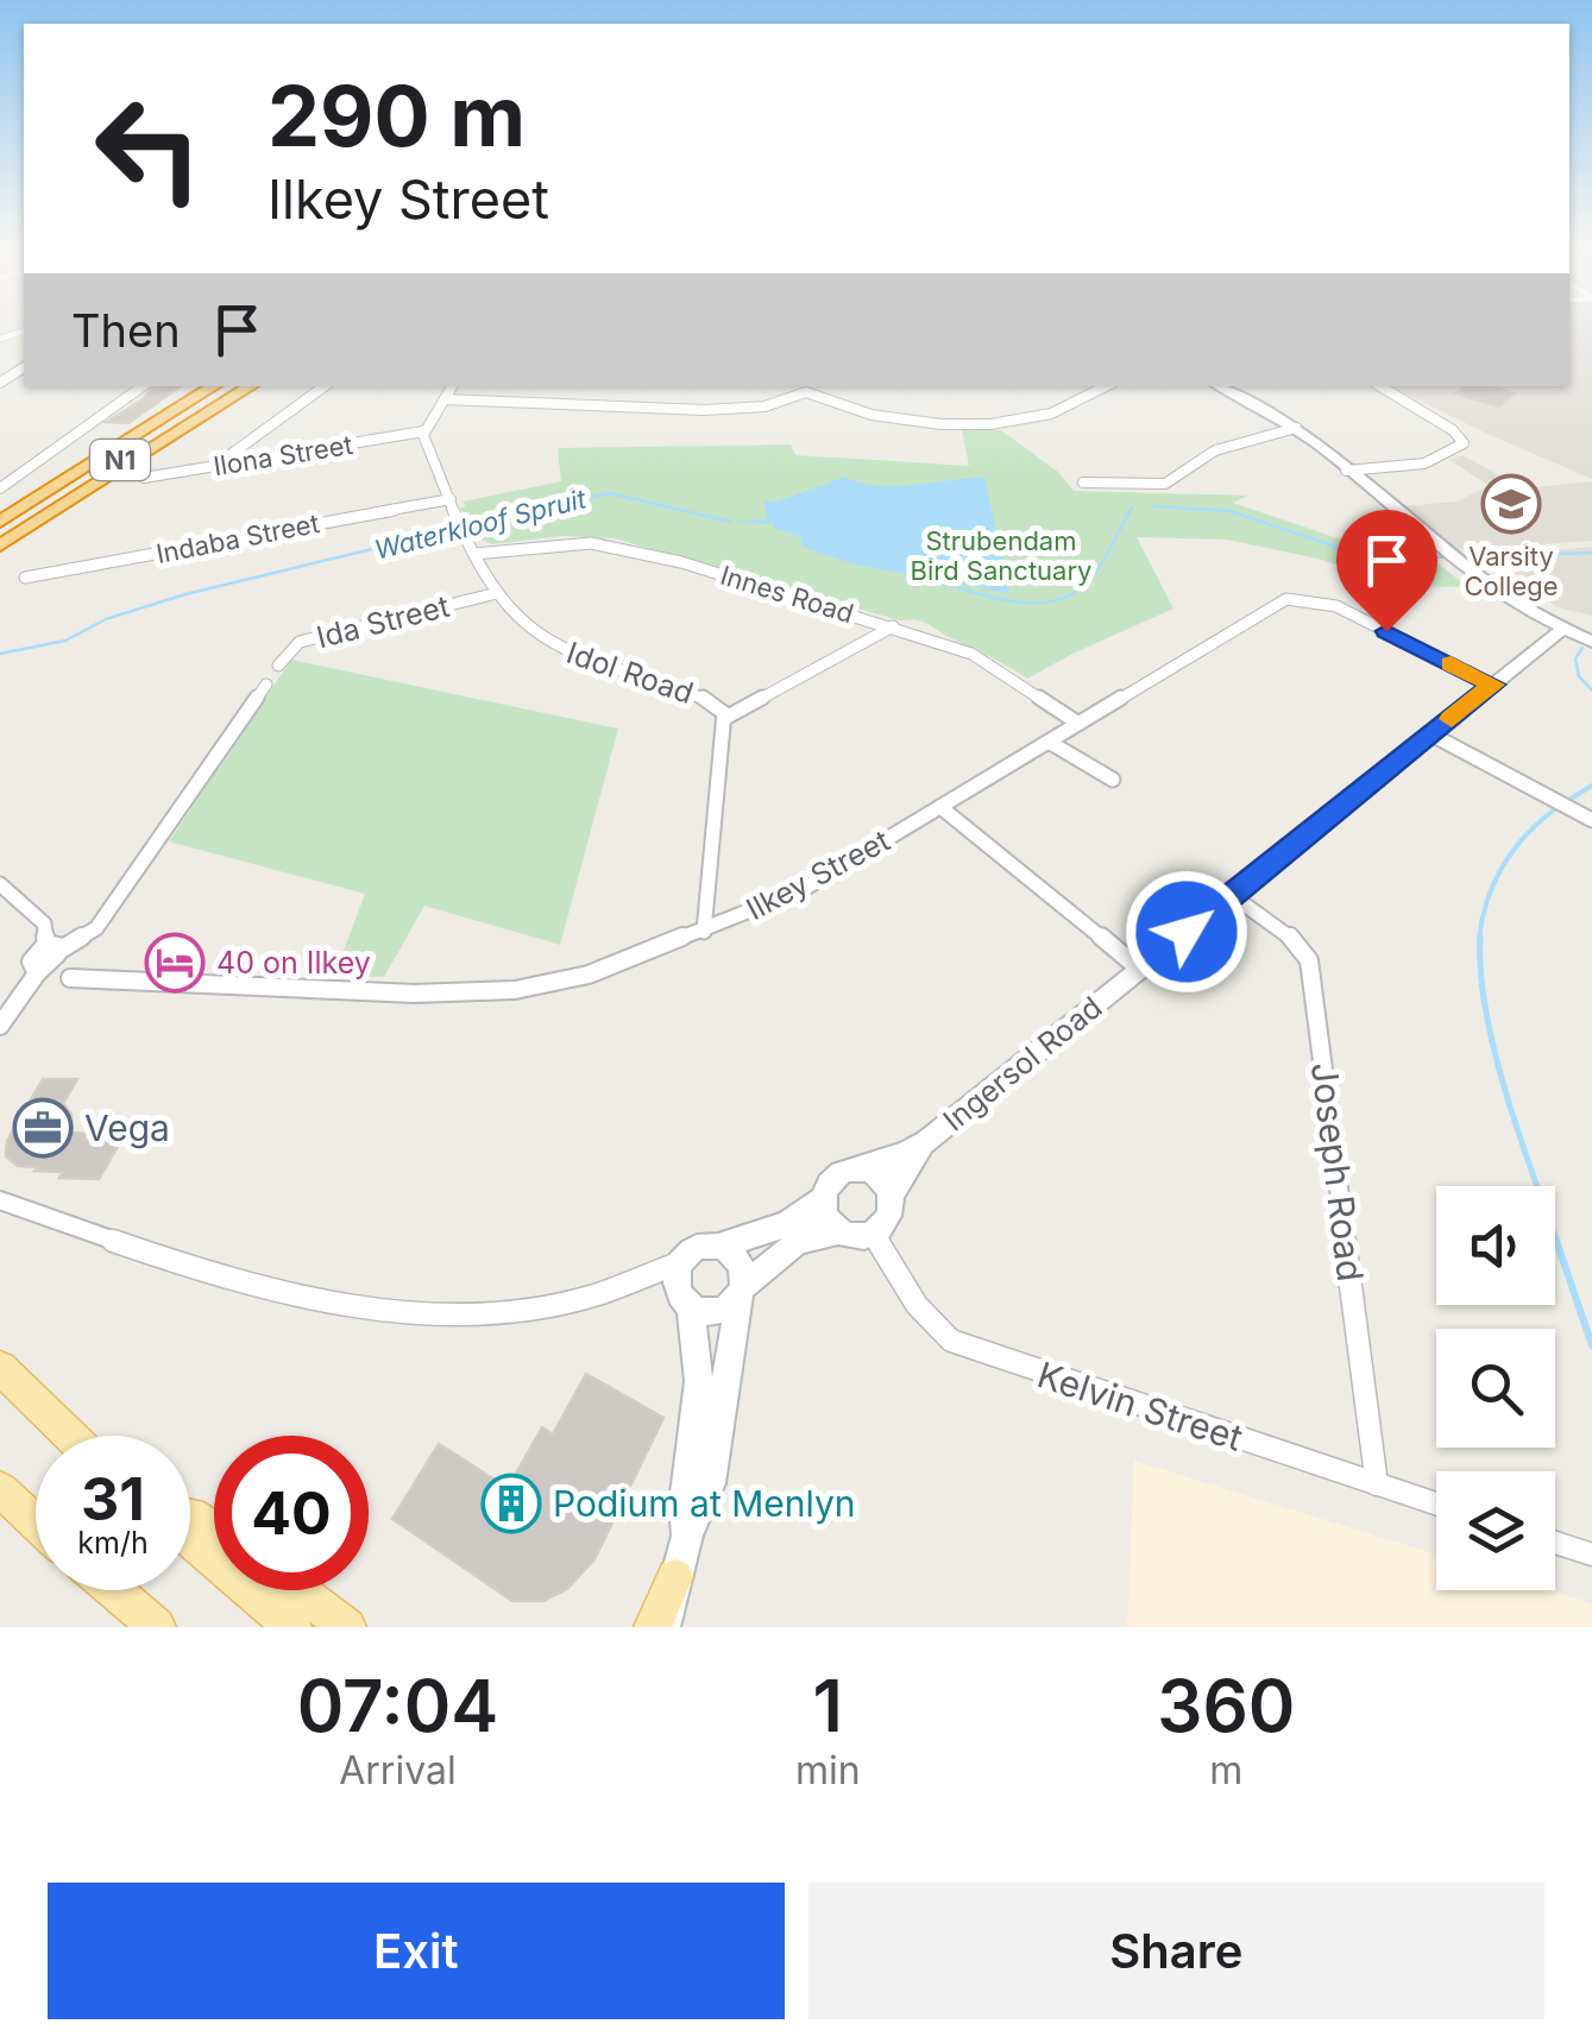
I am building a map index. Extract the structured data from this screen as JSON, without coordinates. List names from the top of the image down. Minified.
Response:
{"streets":{"highway":["N1"],"street":["Ilona Street","Indaba Street","Innes Road","Ida Street","Idol Road","Ilkey Street","Ingersol Road","Joseph Road","Kelvin Street"]},"crossings":[["Ilona Street","Idol Road"],["Indaba Street","Idol Road"],["Innes Road","Idol Road"],["Innes Road","Ilkey Street"],["Ida Street","Idol Road"],["Idol Road","Ilkey Street"],["Ilkey Street","Ingersol Road"],["Ingersol Road","Joseph Road"],["Ingersol Road","Kelvin Street"],["Joseph Road","Kelvin Street"]],"water":["Waterkloof Spruit"],"parks":["Strubendam Bird Sanctuary"],"places":{"school or university":["Varsity College"],"hotel":["40 on Ilkey"],"office":["Vega"],"building":["Podium at Menlyn"]},"page":{"turn":["290 m","Ilkey Street"],"then":"Then","speed":"31 km/h","limit":"40","eta":["07:04","Arrival","1","min","360","m"],"buttons":["Exit","Share"]}}
